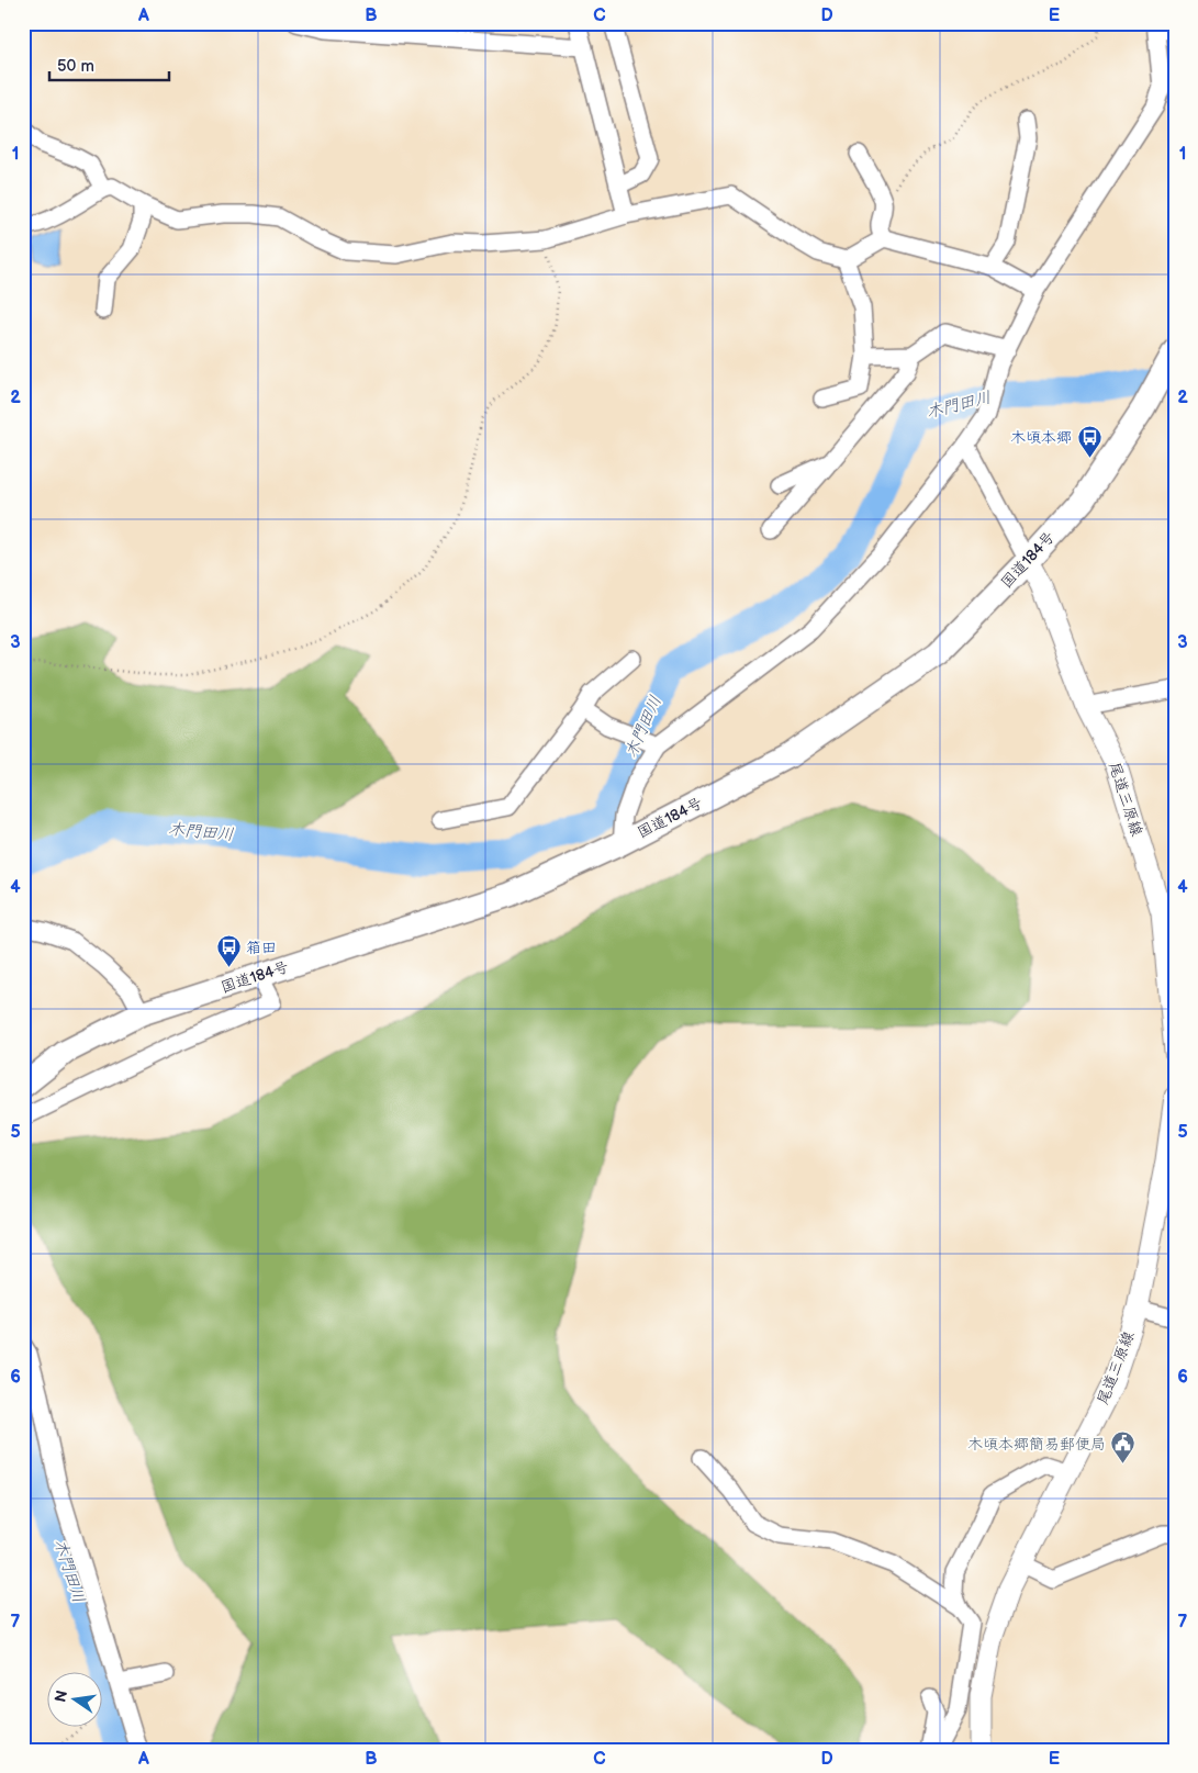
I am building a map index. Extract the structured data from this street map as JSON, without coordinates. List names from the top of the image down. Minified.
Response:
{"streets":{"highway":["国道184号"],"main road":["尾道三原線"]},"crossings":[["国道184号","尾道三原線"]],"water":["木門田川"],"places":{"bus stop":["木頃本郷","箱田"],"public building":["木頃本郷簡易郵便局"]},"scale_bar":"50 m","north":"left","grid":{"columns":["A","B","C","D","E"],"rows":["1","2","3","4","5","6","7"]}}
